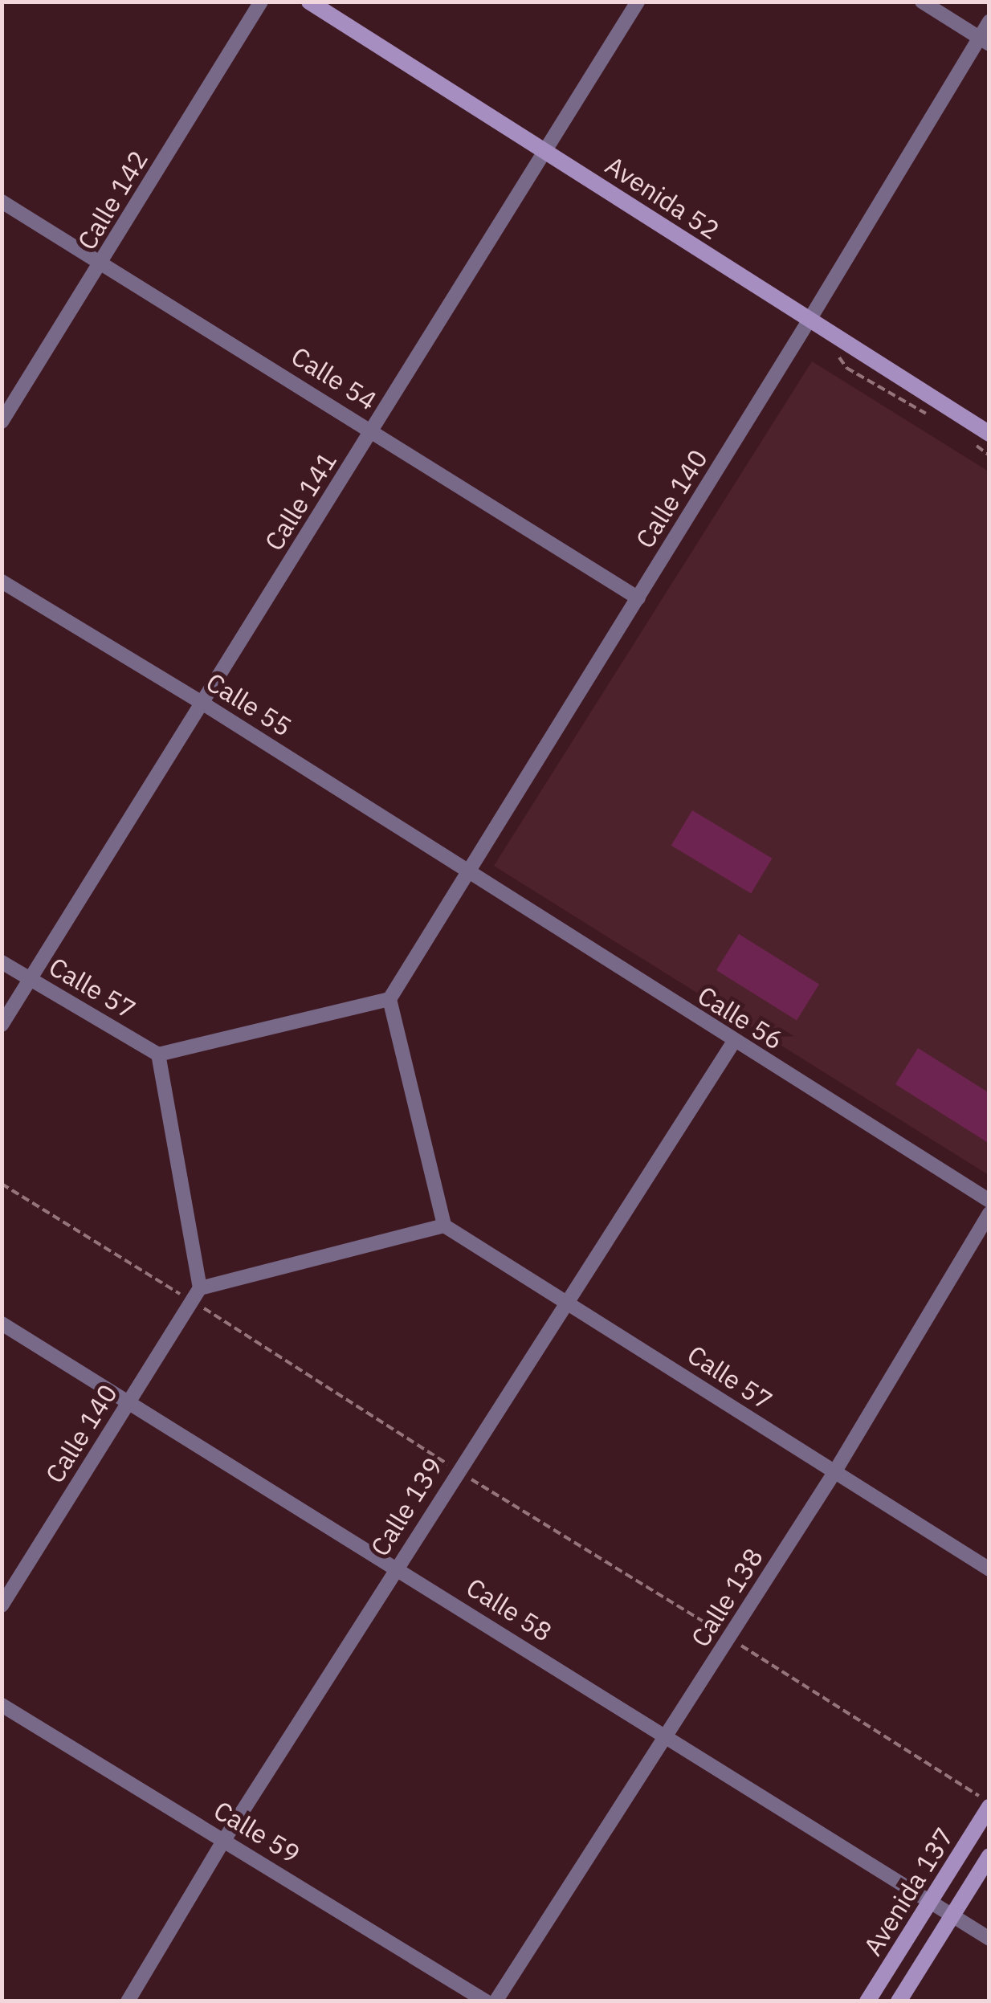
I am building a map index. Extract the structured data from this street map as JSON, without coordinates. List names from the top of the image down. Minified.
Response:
{"streets":{"main road":["Avenida 52","Avenida 137"],"street":["Calle 142","Calle 54","Calle 140","Calle 141","Calle 55","Calle 57","Calle 56","Calle 139","Calle 138","Calle 58","Calle 59"]},"crossings":[["Avenida 52","Calle 140"],["Avenida 52","Calle 141"],["Calle 142","Calle 54"],["Calle 54","Calle 140"],["Calle 54","Calle 141"],["Calle 140","Calle 55"],["Calle 140","Calle 56"],["Calle 140","Calle 58"],["Calle 141","Calle 55"],["Calle 141","Calle 57"],["Calle 55","Calle 56"],["Calle 57","Calle 139"],["Calle 57","Calle 138"],["Calle 56","Calle 139"],["Calle 139","Calle 58"],["Calle 139","Calle 59"],["Calle 138","Calle 58"],["Calle 58","Avenida 137"]]}
